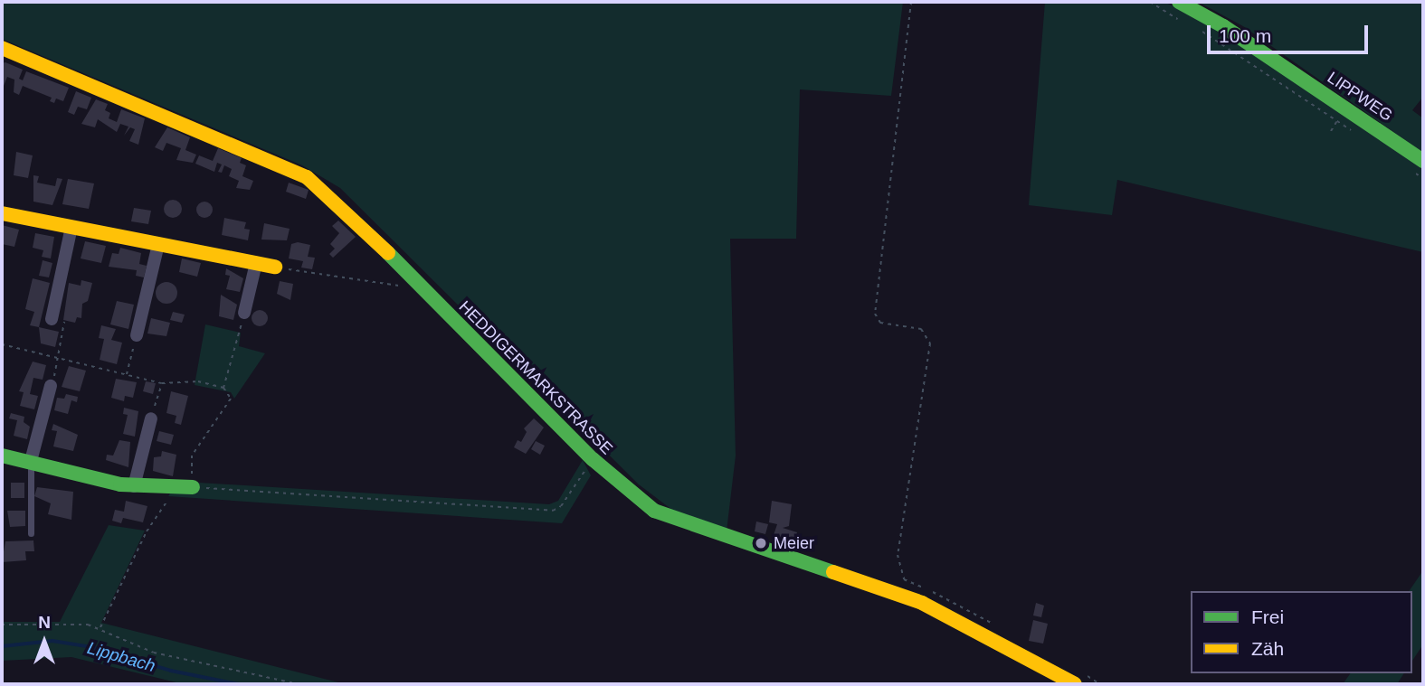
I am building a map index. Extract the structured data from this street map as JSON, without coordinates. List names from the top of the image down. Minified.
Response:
{"streets":{"street":["LIPPWEG","HEDDIGERMARKSTRASSE"]},"water":["Lippbach"],"places":["Meier"],"legend":["Frei","Zäh"],"scale_bar":"100 m","north":"top"}
